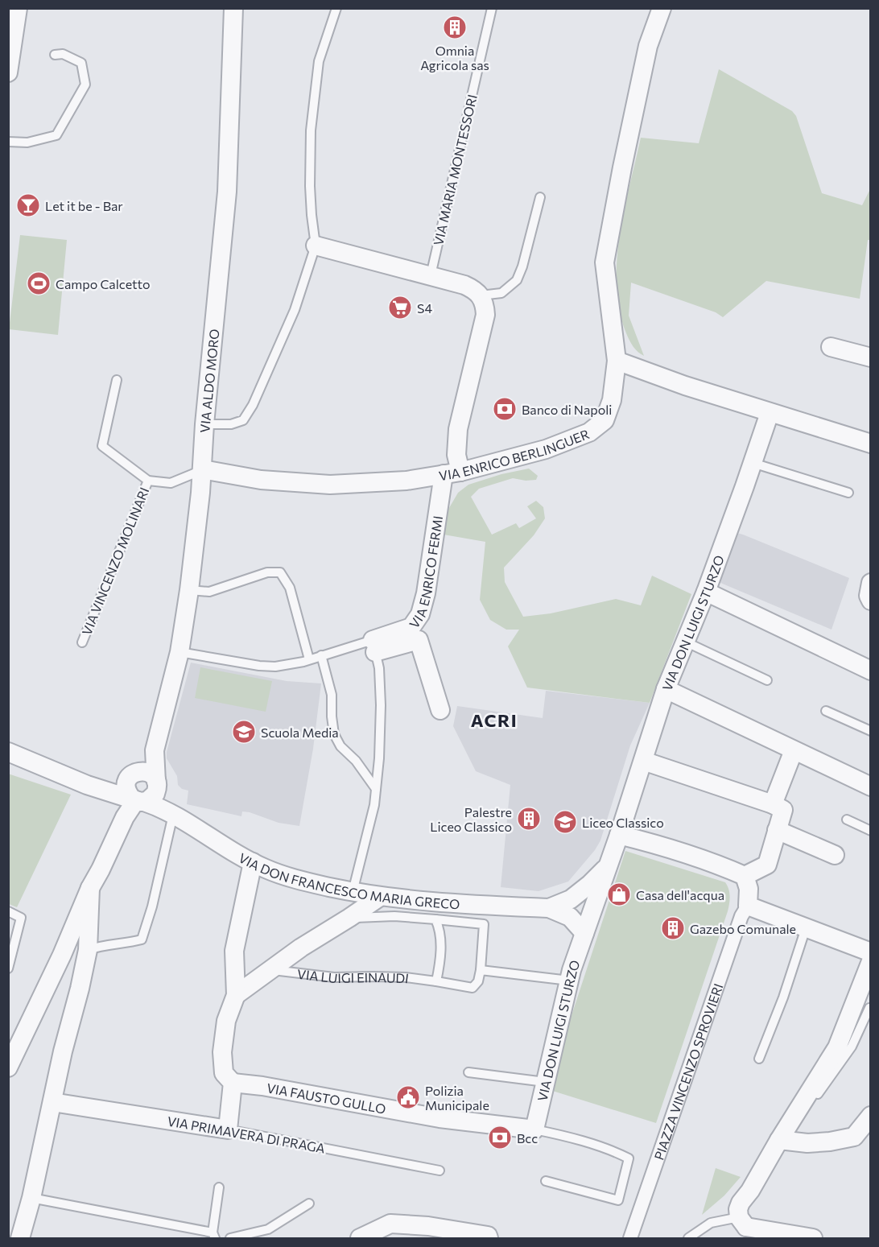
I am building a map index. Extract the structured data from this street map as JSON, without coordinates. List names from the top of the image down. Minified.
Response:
{"streets":{"street":["VIA ALDO MORO","VIA ENRICO BERLINGUER","VIA ENRICO FERMI","VIA DON LUIGI STURZO","VIA DON FRANCESCO MARIA GRECO","VIA LUIGI EINAUDI","PIAZZA VINCENZO SPROVIERI","VIA FAUSTO GULLO","VIA PRIMAVERA DI PRAGA"],"lane":["VIA MARIA MONTESSORI","VIA VINCENZO MOLINARI"]},"crossings":[["VIA ALDO MORO","VIA ENRICO BERLINGUER"],["VIA ALDO MORO","VIA VINCENZO MOLINARI"],["VIA ALDO MORO","VIA DON FRANCESCO MARIA GRECO"],["VIA ENRICO BERLINGUER","VIA VINCENZO MOLINARI"],["VIA ENRICO BERLINGUER","VIA ENRICO FERMI"],["VIA DON LUIGI STURZO","VIA FAUSTO GULLO"],["VIA DON FRANCESCO MARIA GRECO","VIA LUIGI EINAUDI"]],"districts":["ACRI"],"places":{"building":["Omnia Agricola sas","Palestre Liceo Classico","Gazebo Comunale"],"bar":["Let it be - Bar"],"sports":["Campo Calcetto"],"supermarket":["S4"],"bank":["Banco di Napoli","Bcc"],"school or university":["Scuola Media","Liceo Classico"],"shop":["Casa dell'acqua"],"public building":["Polizia Municipale"]}}
